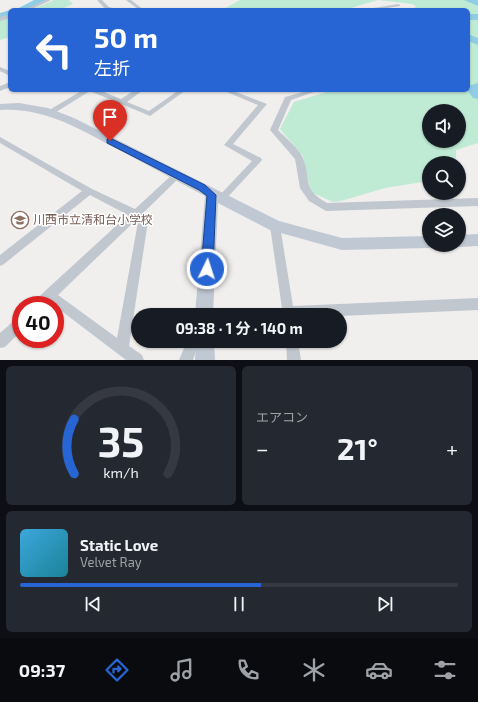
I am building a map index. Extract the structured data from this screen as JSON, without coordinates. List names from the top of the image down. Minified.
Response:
{"places":{"school or university":["川西市立清和台小学校"]},"page":{"turn":["50 m","左折"],"limit":"40","trip":"09:38 · 1 分 · 140 m","tile":"エアコン","heat":["−","21°","+"],"song":["Static Love","Velvet Ray"],"tabs":"09:37","gauge":["35","km/h"]}}
